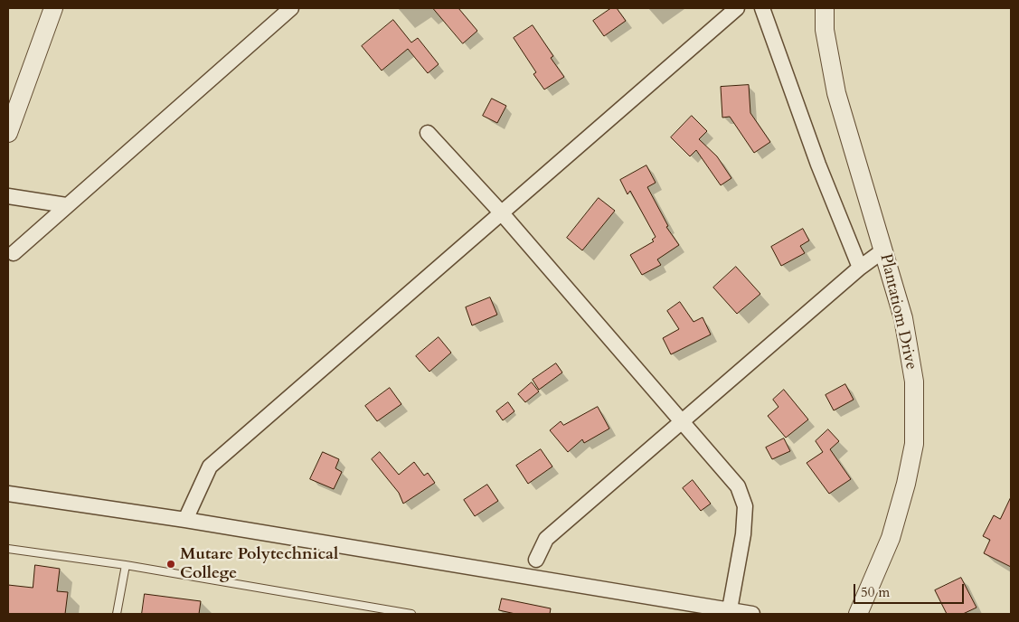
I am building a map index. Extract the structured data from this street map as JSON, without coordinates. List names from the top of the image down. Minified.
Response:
{"streets":{"street":["Plantatiom Drive"]},"places":["Mutare Polytechnical College"],"scale_bar":"50 m"}
